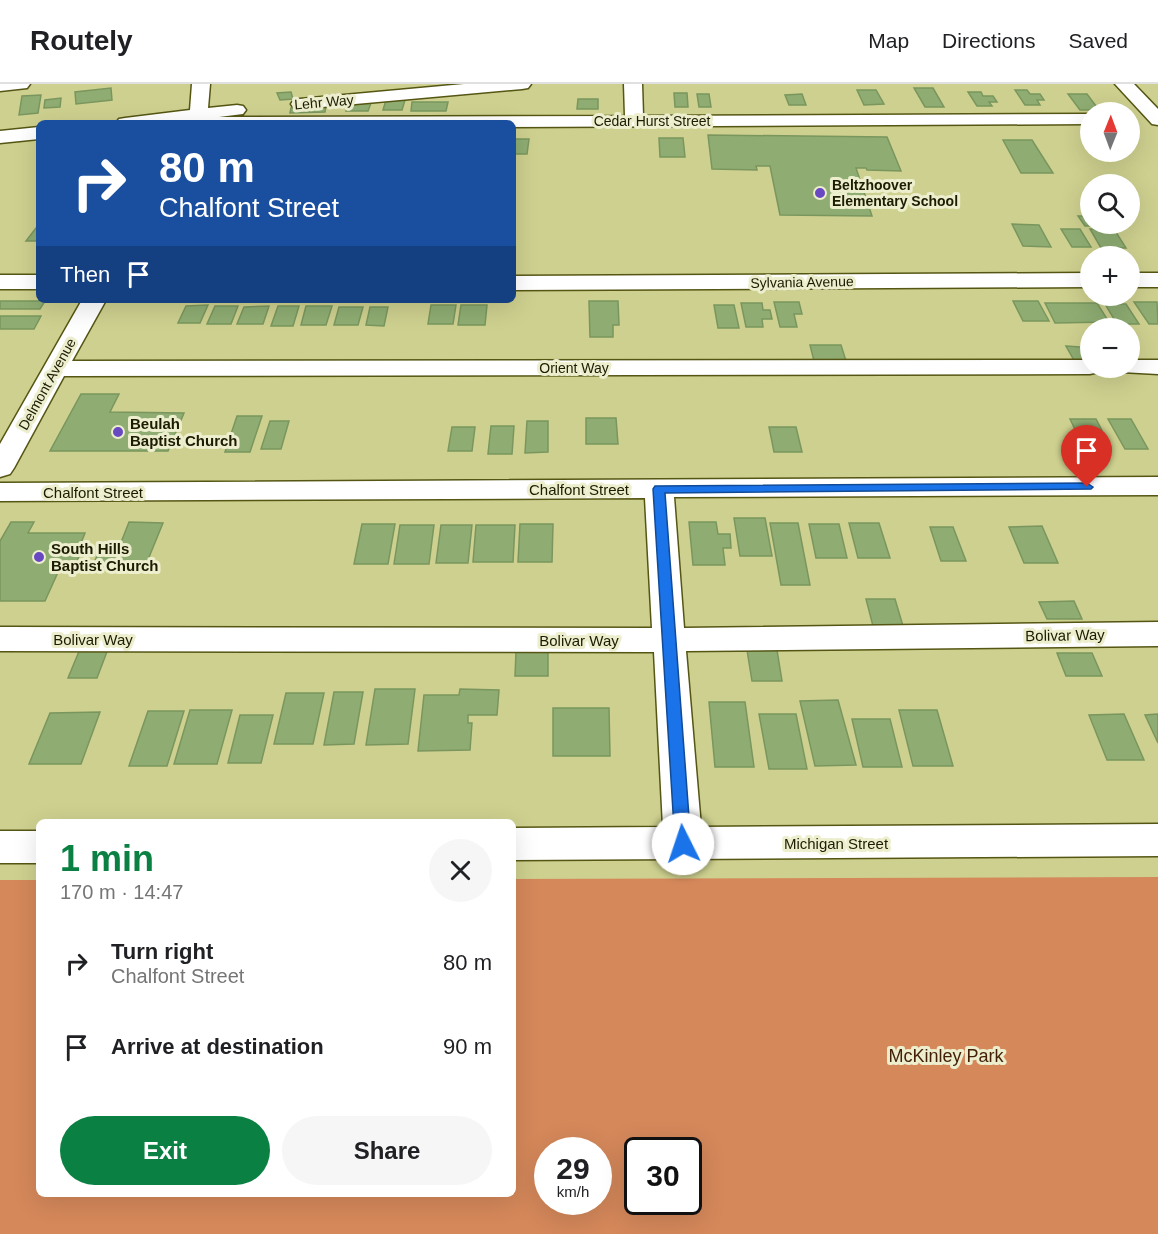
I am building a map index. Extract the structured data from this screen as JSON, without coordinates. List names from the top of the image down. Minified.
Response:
{"streets":{"street":["Lehr Way","Cedar Hurst Street","Sylvania Avenue","Orient Way","Delmont Avenue","Chalfont Street","Bolivar Way","Michigan Street"]},"crossings":[["Orient Way","Delmont Avenue"]],"parks":["McKinley Park"],"places":["Beltzhoover Elementary School","Beulah Baptist Church","South Hills Baptist Church"],"north":"top","page":{"header":"Routely","nav":["Map","Directions","Saved"],"map_buttons":["+","−"],"turn":["80 m","Chalfont Street"],"then":"Then","heading":["1 min","170 m · 14:47"],"list":[{"name":"Turn right","note":"Chalfont Street","value":"80 m"},{"name":"Arrive at destination","value":"90 m"}],"buttons":["Exit","Share"],"speed":"29 km/h","limit":"30"}}
